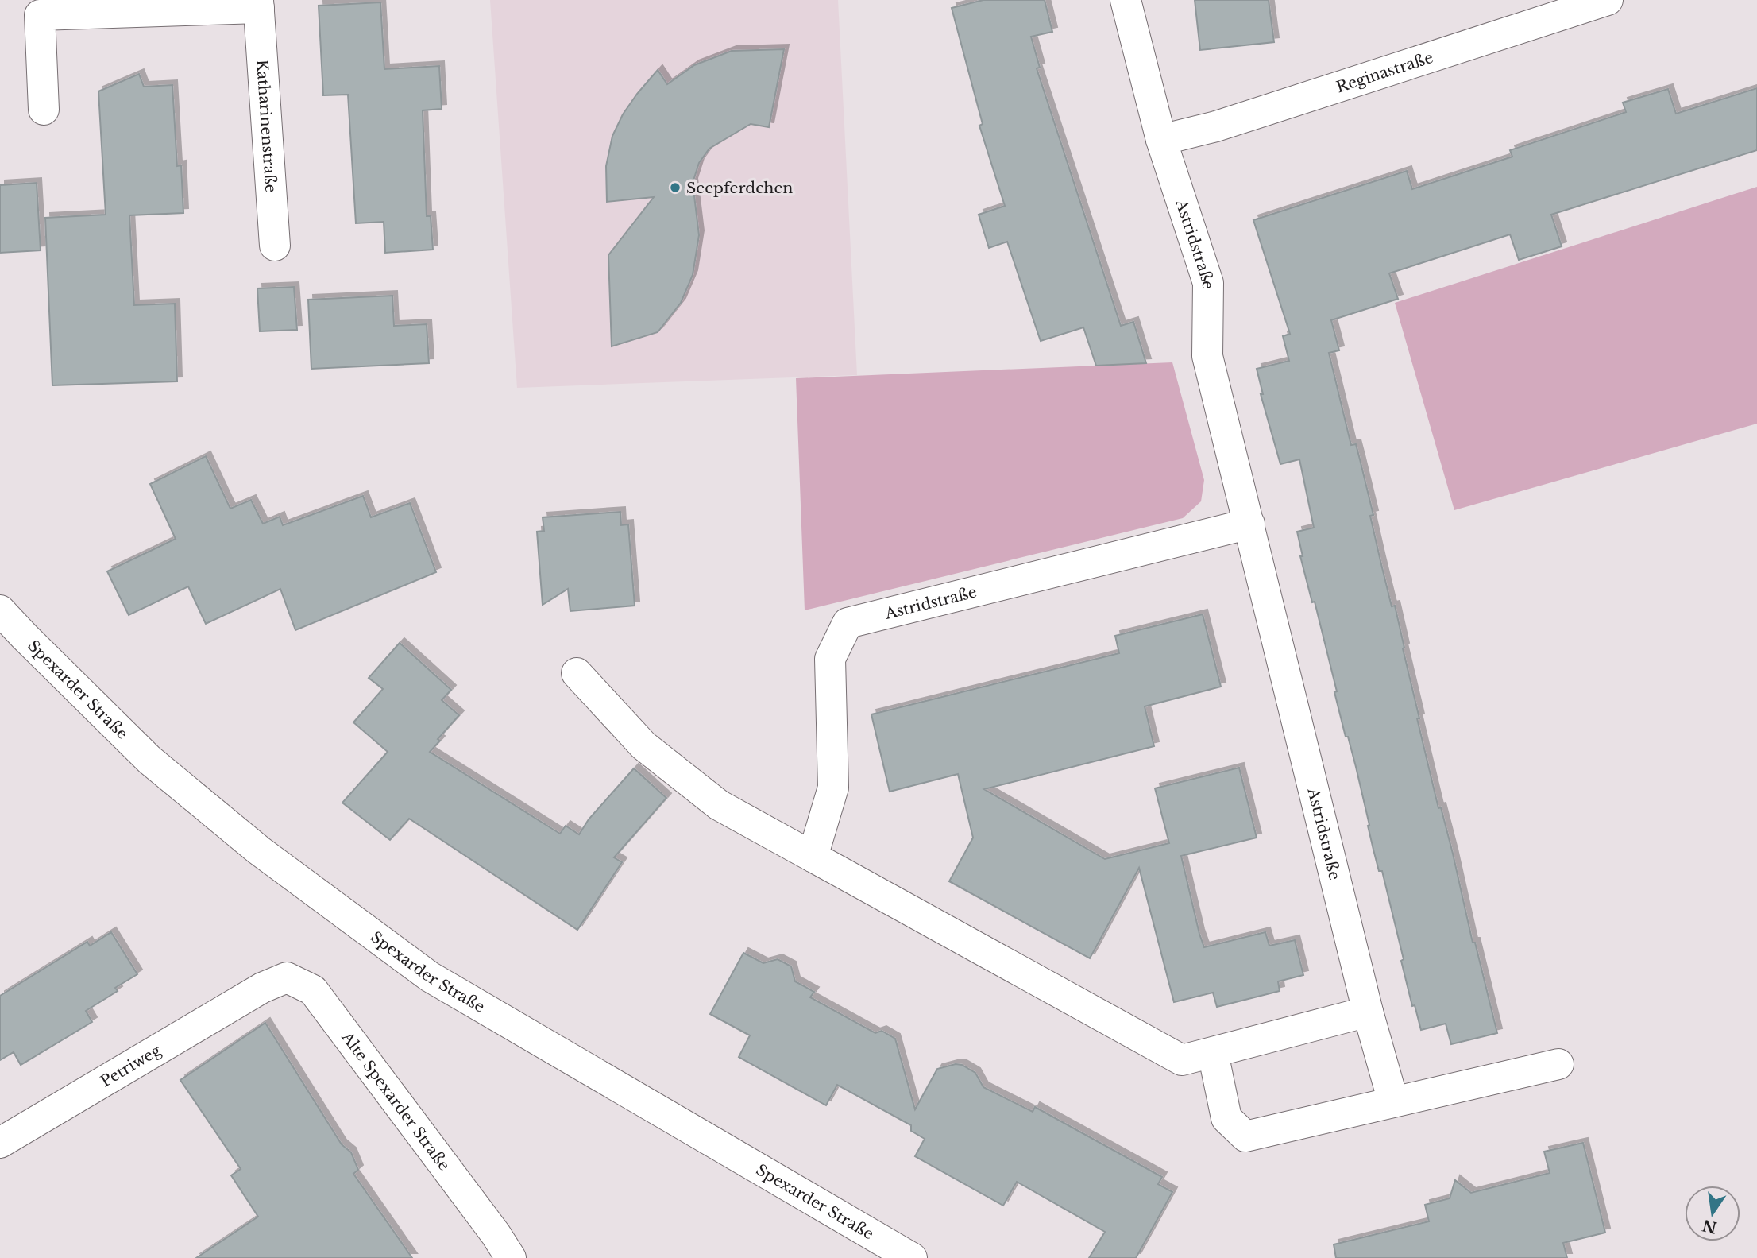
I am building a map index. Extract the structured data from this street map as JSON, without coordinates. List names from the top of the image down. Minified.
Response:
{"streets":{"street":["Reginastraße","Katharinenstraße","Astridstraße","Spexarder Straße","Petriweg","Alte Spexarder Straße"]},"crossings":[["Reginastraße","Astridstraße"],["Petriweg","Alte Spexarder Straße"]],"places":["Seepferdchen"],"north":"bottom"}
